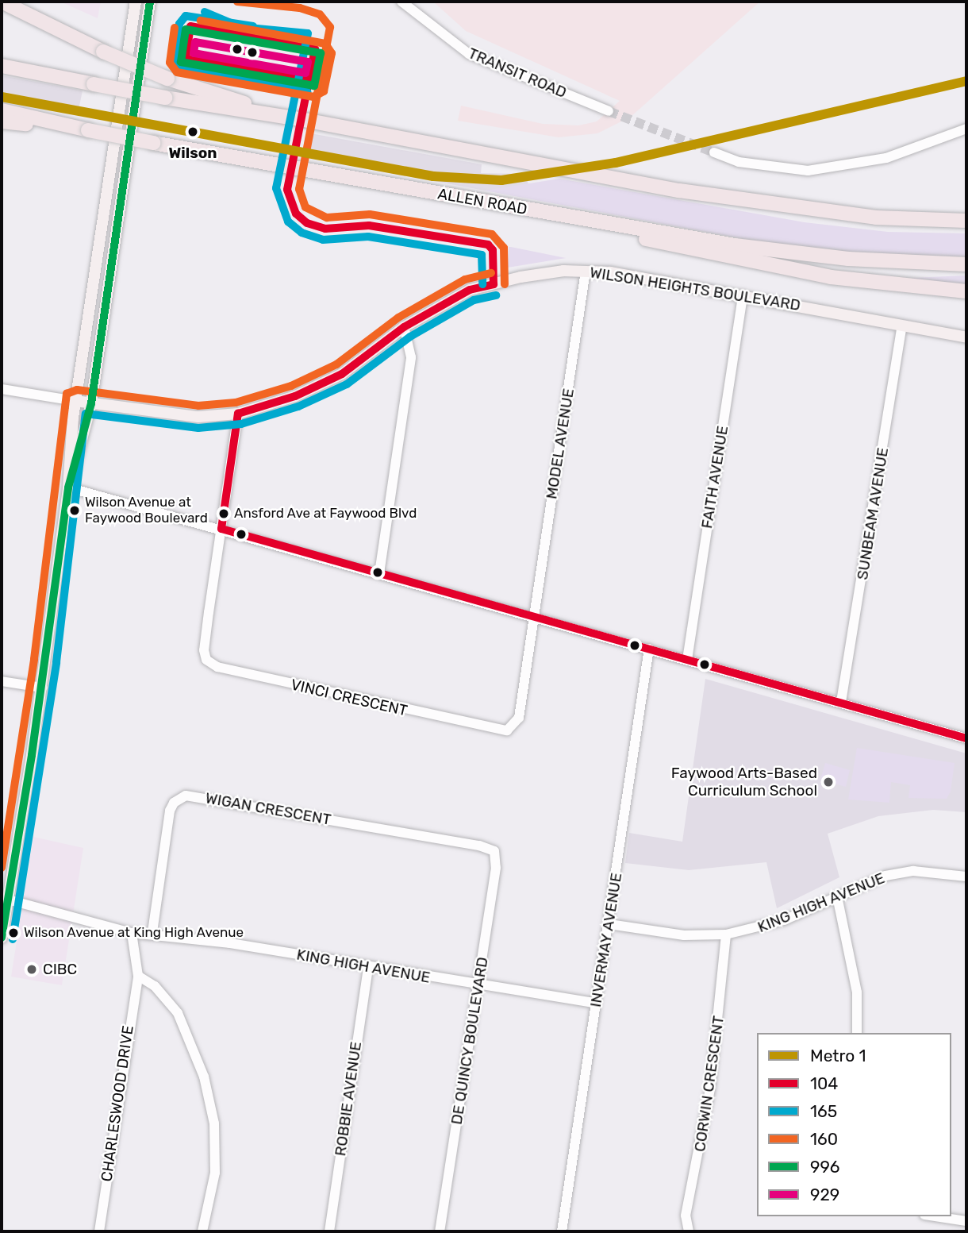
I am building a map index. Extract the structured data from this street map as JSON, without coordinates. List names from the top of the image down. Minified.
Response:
{"streets":{"highway":["ALLEN ROAD"],"main road":["WILSON HEIGHTS BOULEVARD"],"street":["TRANSIT ROAD","MODEL AVENUE","FAITH AVENUE","SUNBEAM AVENUE","VINCI CRESCENT","WIGAN CRESCENT","KING HIGH AVENUE","INVERMAY AVENUE","DE QUINCY BOULEVARD","CORWIN CRESCENT","ROBBIE AVENUE","CHARLESWOOD DRIVE"]},"crossings":[["WILSON HEIGHTS BOULEVARD","MODEL AVENUE"],["WILSON HEIGHTS BOULEVARD","FAITH AVENUE"],["WILSON HEIGHTS BOULEVARD","SUNBEAM AVENUE"],["MODEL AVENUE","VINCI CRESCENT"],["WIGAN CRESCENT","KING HIGH AVENUE"],["WIGAN CRESCENT","DE QUINCY BOULEVARD"],["KING HIGH AVENUE","INVERMAY AVENUE"],["KING HIGH AVENUE","DE QUINCY BOULEVARD"],["KING HIGH AVENUE","CORWIN CRESCENT"],["KING HIGH AVENUE","ROBBIE AVENUE"],["KING HIGH AVENUE","CHARLESWOOD DRIVE"]],"places":["Wilson","Wilson Avenue at Faywood Boulevard","Ansford Ave at Faywood Blvd","Faywood Arts-Based Curriculum School","Wilson Avenue at King High Avenue","CIBC"],"lines":["transit line 160","transit line 996","transit line 165","transit line 104","transit line 929","metro line 1"],"legend":["Metro 1","104","165","160","996","929"]}
